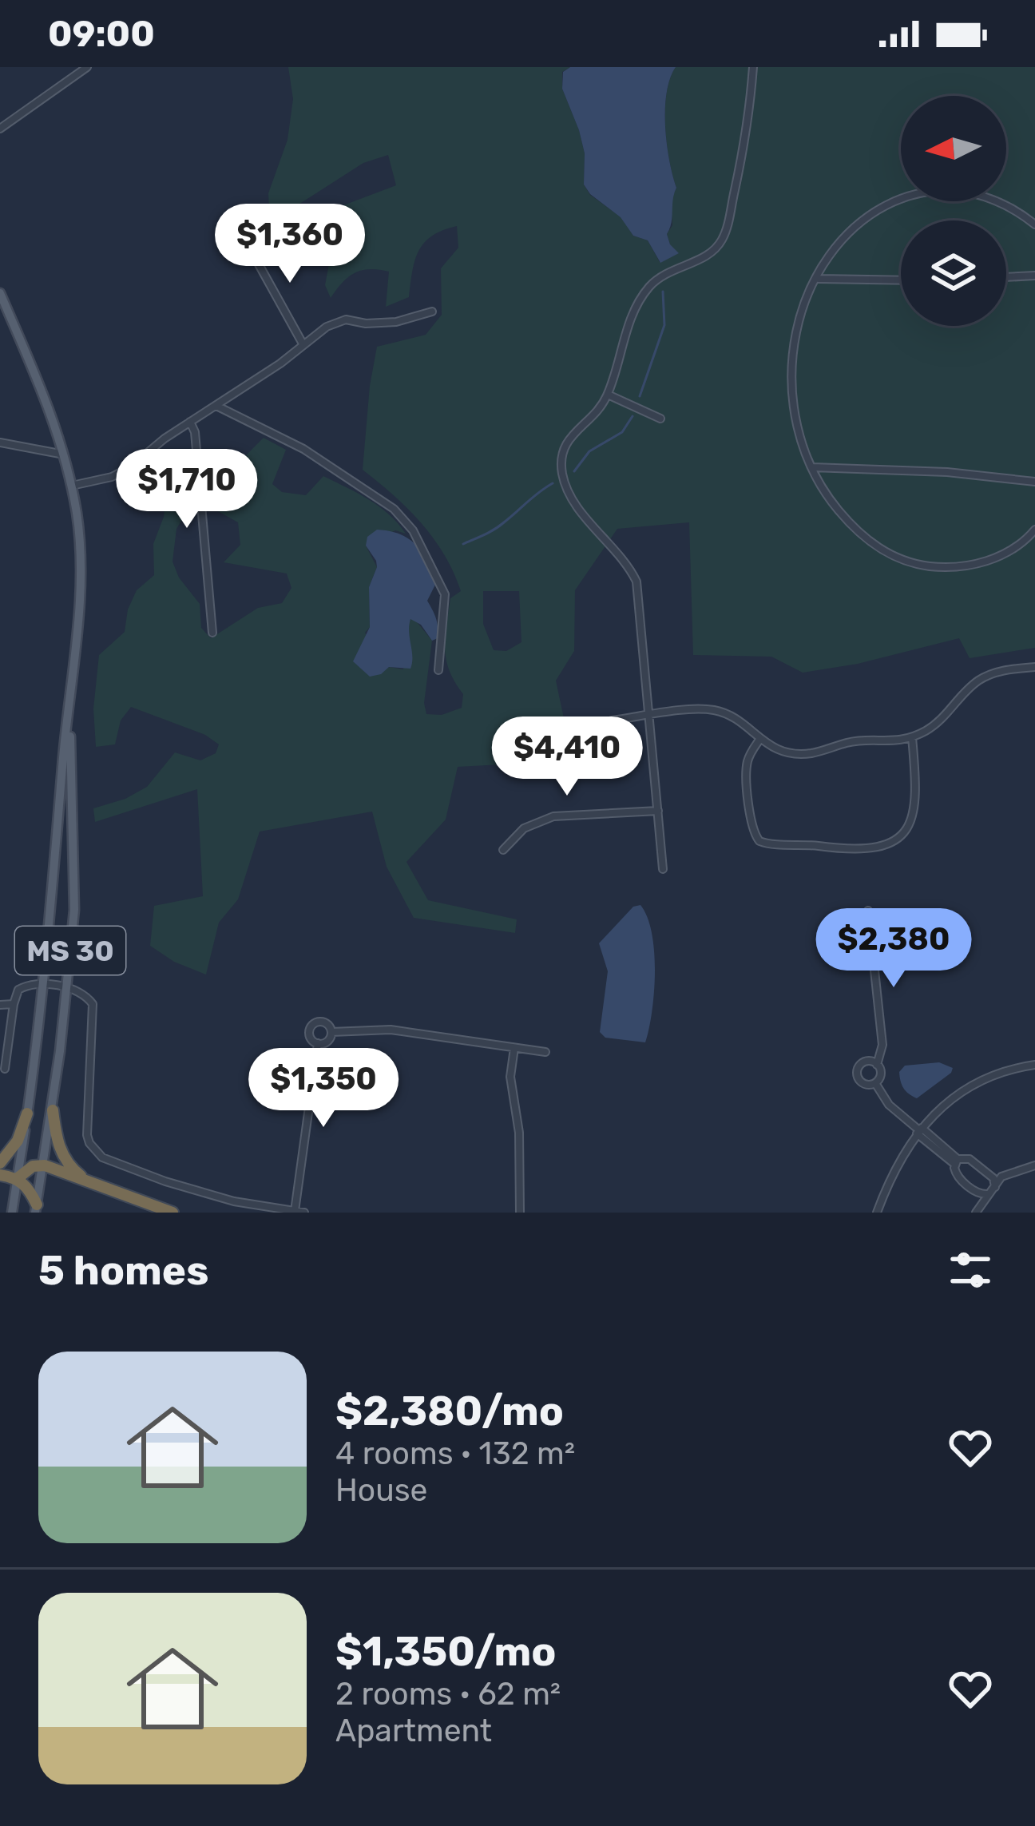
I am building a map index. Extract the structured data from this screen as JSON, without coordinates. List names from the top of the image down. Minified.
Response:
{"streets":{"main road":["MS 30"]},"north":"left","page":{"status":"09:00","price":["$1,360","$1,710","$4,410","$2,380","$1,350"],"heading":"5 homes","list":[{"name":"$2,380/mo","note":"4 rooms · 132 m² · House"},{"name":"$1,350/mo","note":"2 rooms · 62 m² · Apartment"}]}}
